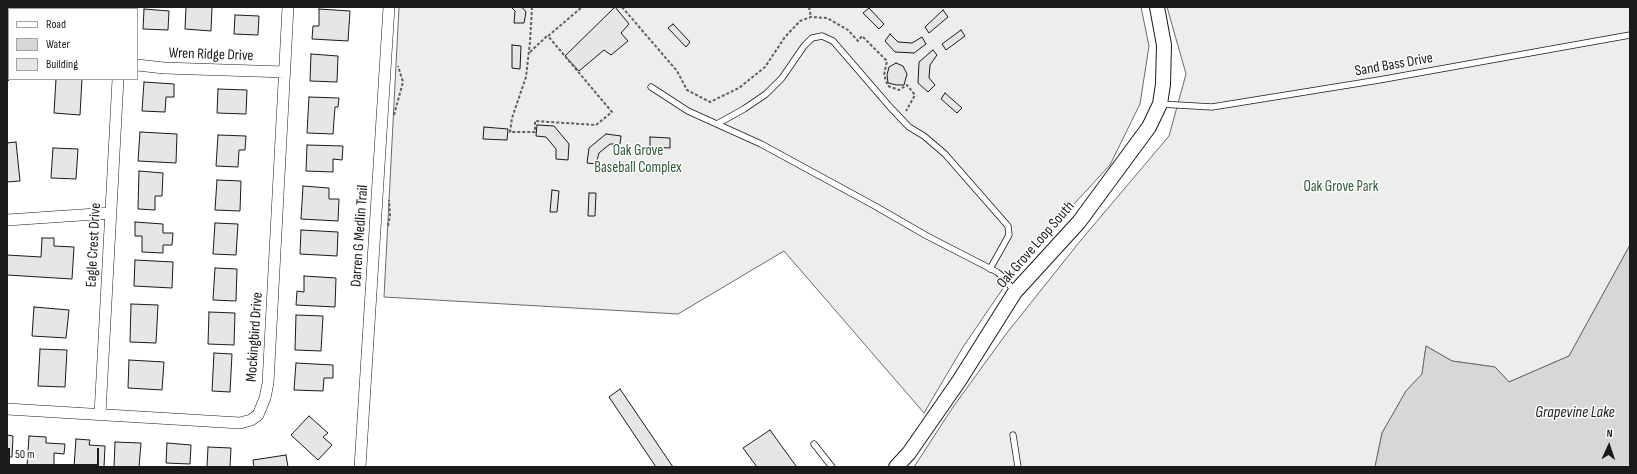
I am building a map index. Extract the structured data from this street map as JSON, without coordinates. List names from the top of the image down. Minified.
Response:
{"streets":{"street":["Wren Ridge Drive","Darren G Medlin Trail","Eagle Crest Drive","Oak Grove Loop South","Mockingbird Drive"],"lane":["Sand Bass Drive"]},"crossings":[["Wren Ridge Drive","Mockingbird Drive"],["Sand Bass Drive","Oak Grove Loop South"],["Eagle Crest Drive","Mockingbird Drive"]],"water":["Grapevine Lake"],"parks":["Oak Grove Baseball Complex","Oak Grove Park"],"legend":["Road","Water","Building"],"scale_bar":"50 m","north":"top"}
